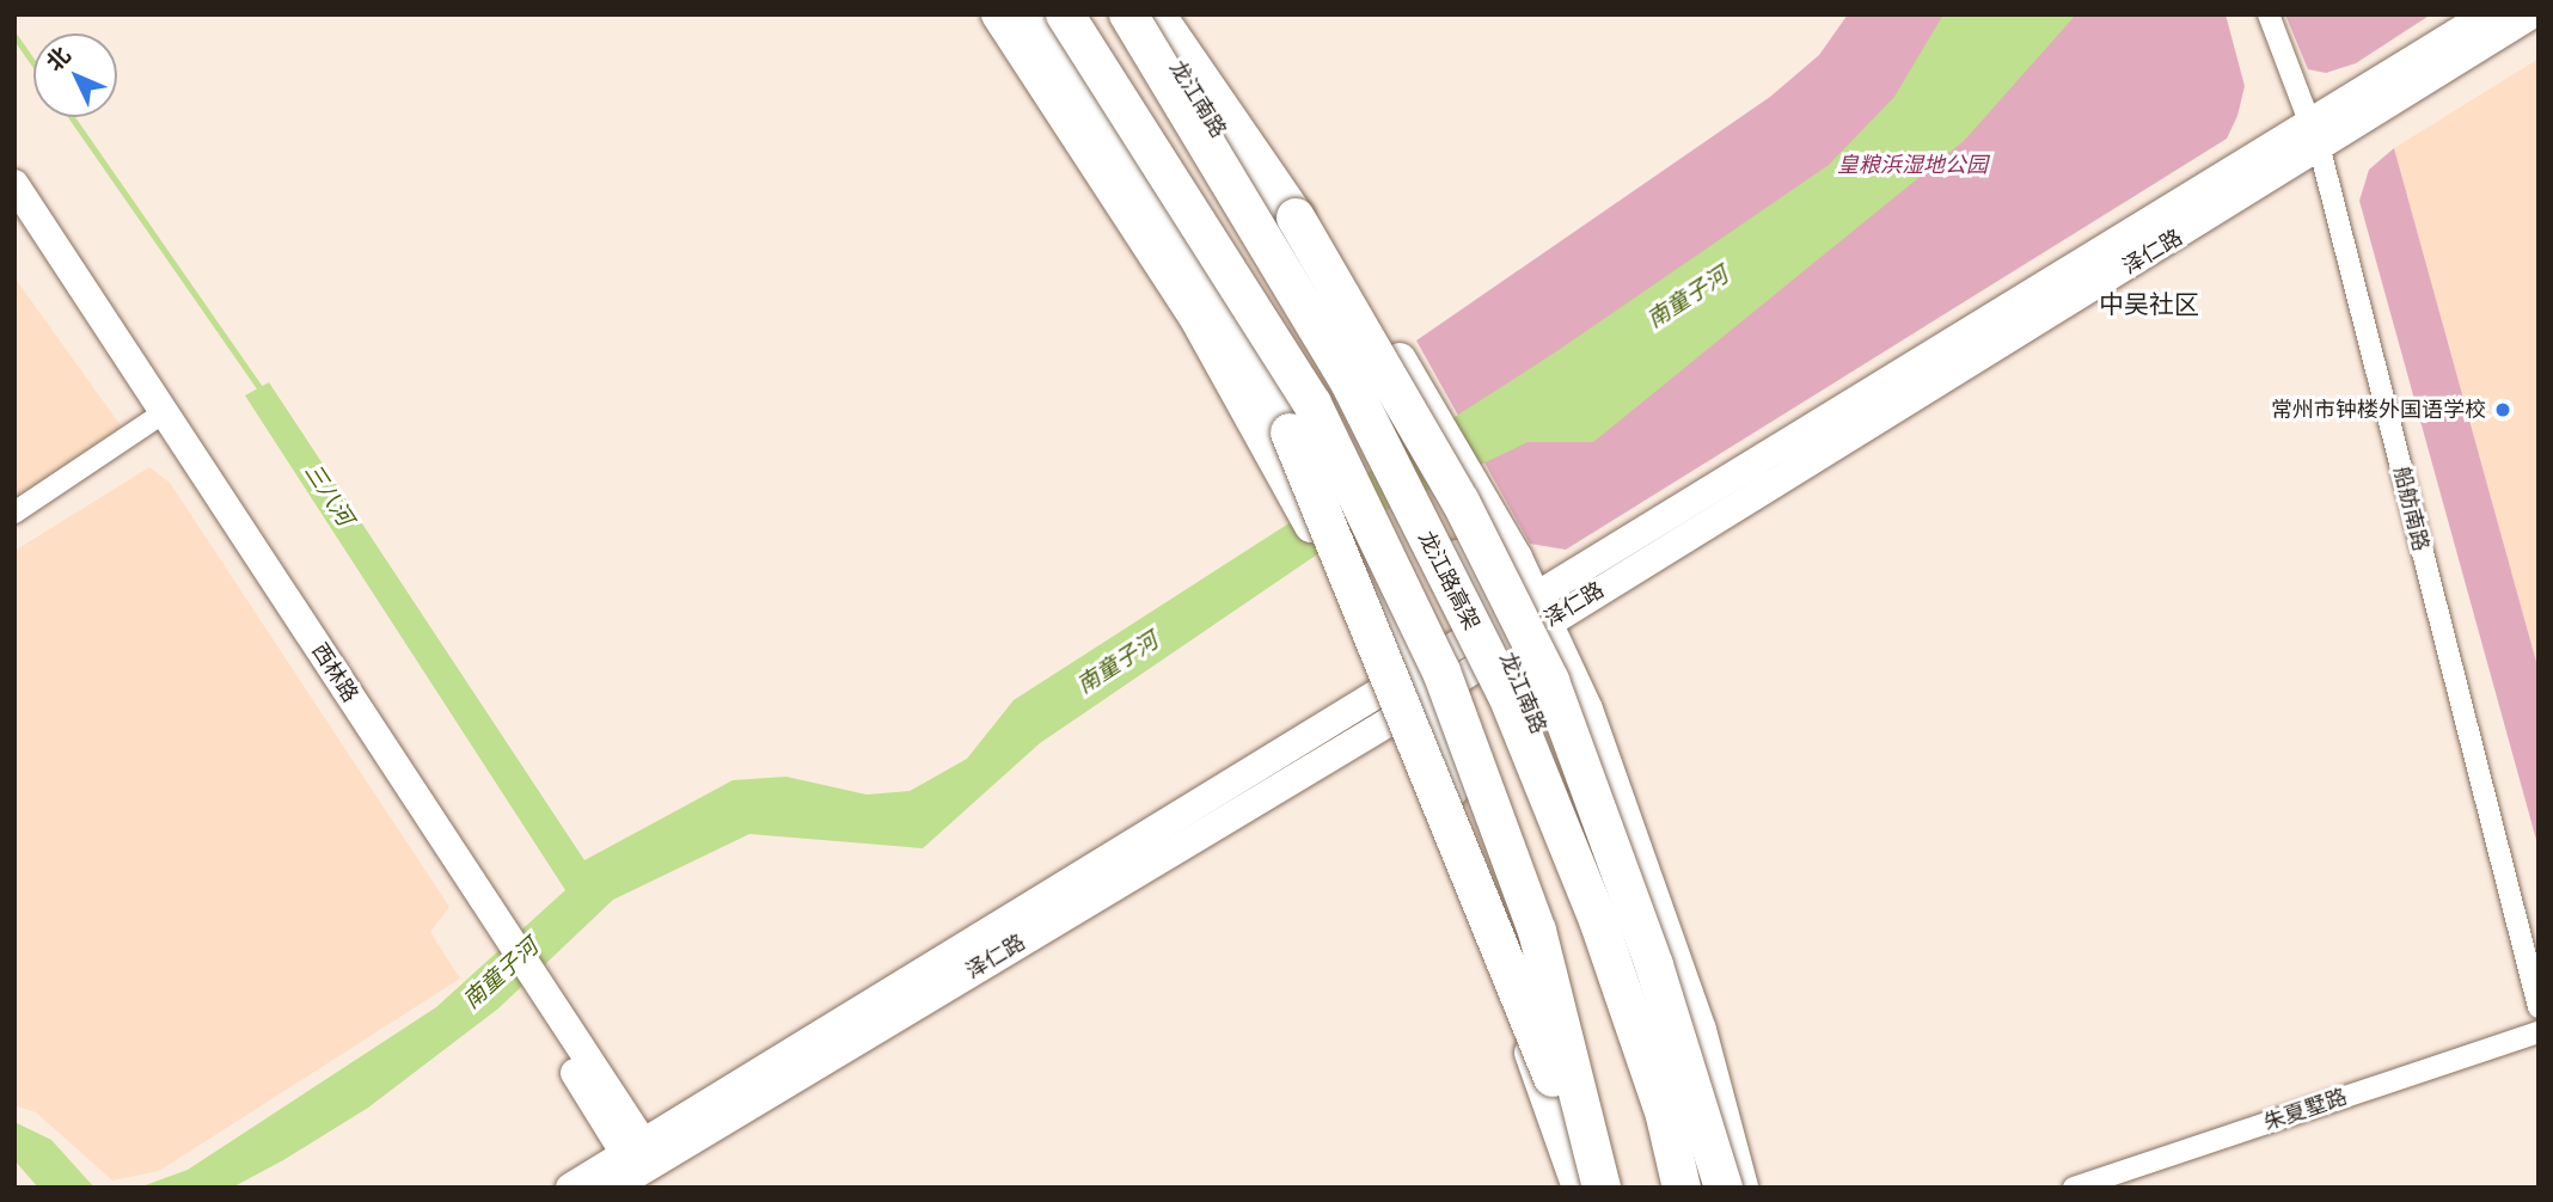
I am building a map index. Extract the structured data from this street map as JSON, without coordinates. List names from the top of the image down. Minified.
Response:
{"streets":{"highway":["龙江路高架"],"main road":["龙江南路"],"street":["泽仁路","船舫南路","西林路","朱夏墅路"]},"crossings":[["龙江南路","泽仁路"],["龙江南路","龙江路高架"],["泽仁路","船舫南路"],["泽仁路","西林路"]],"districts":["中吴社区"],"water":["南童子河","三八河"],"parks":["皇粮浜湿地公园"],"places":["常州市钟楼外国语学校"],"north":"top left"}
